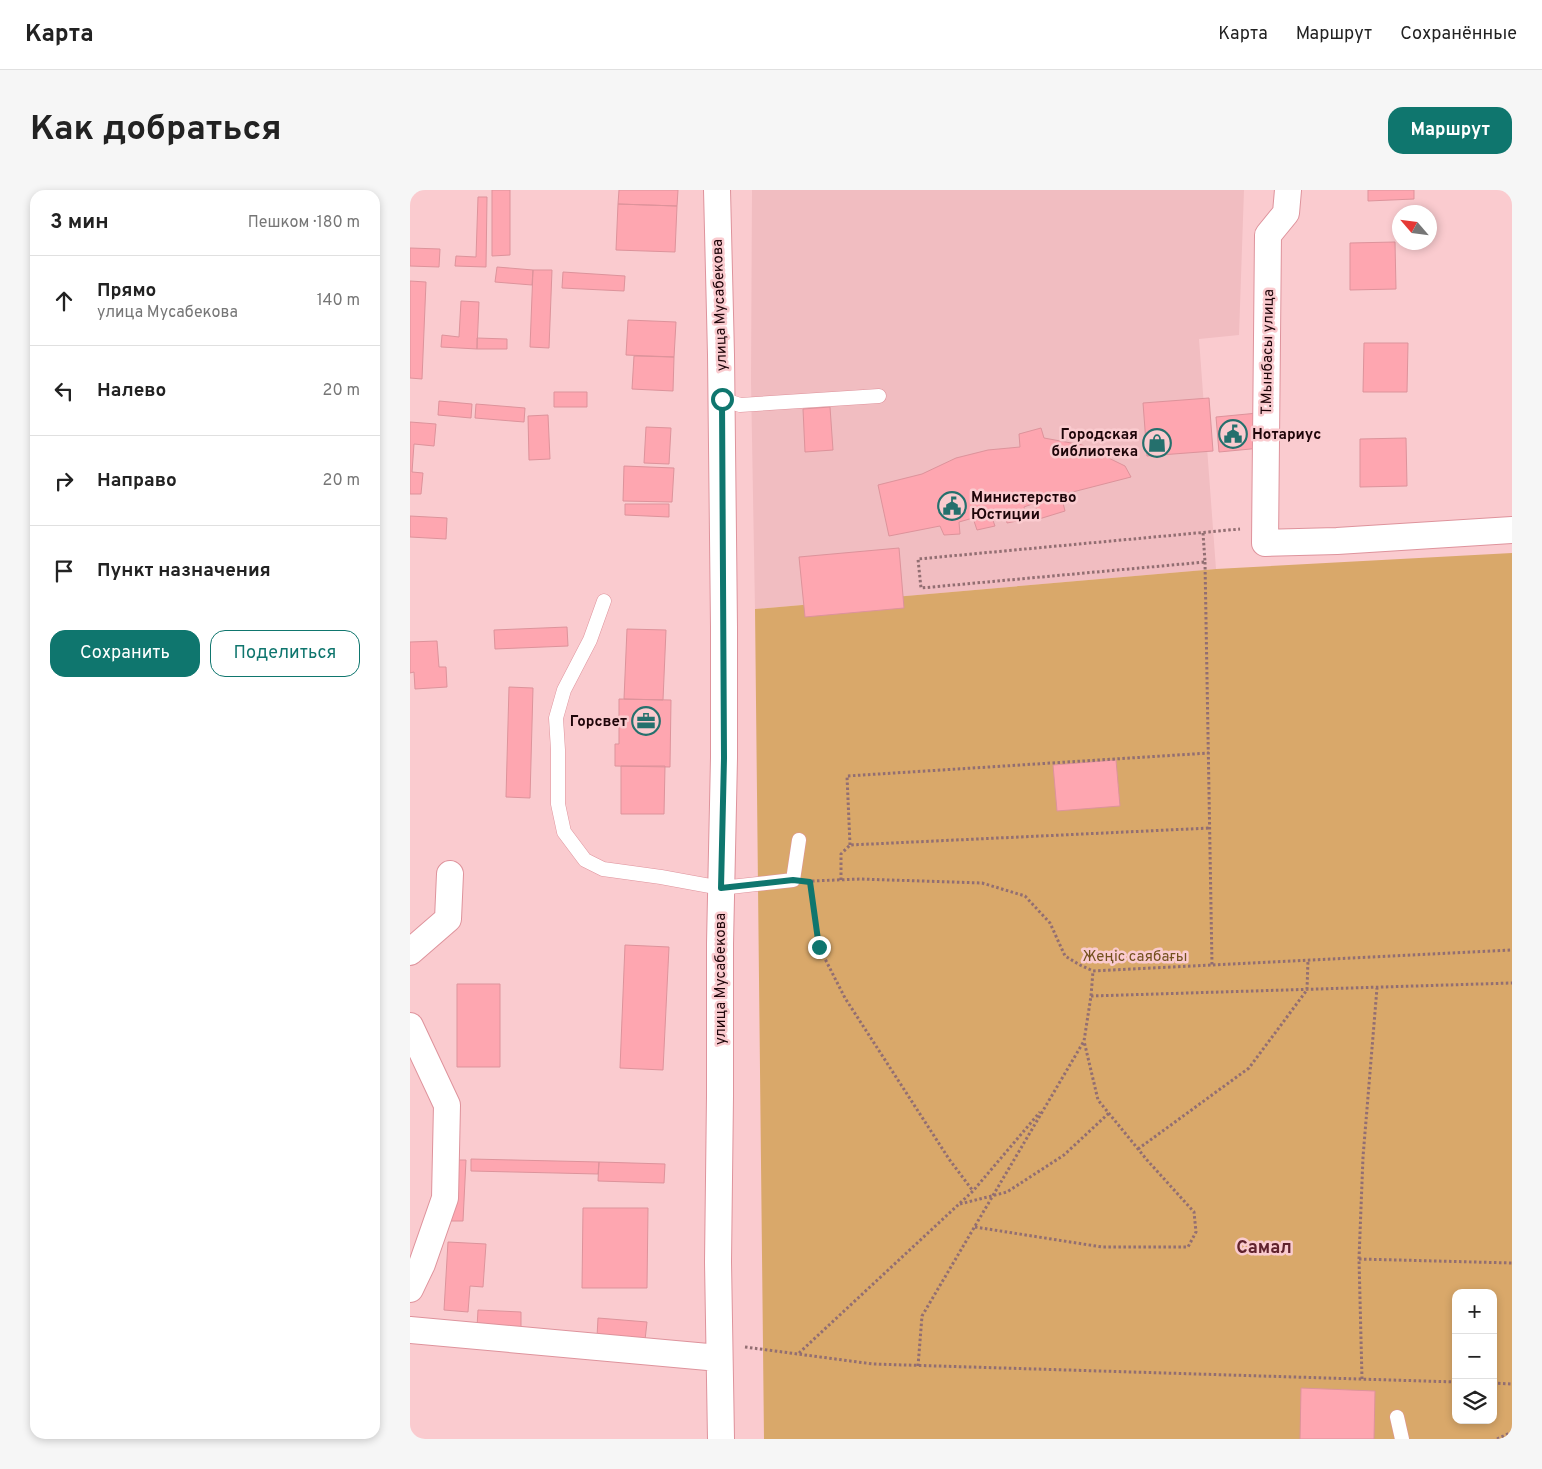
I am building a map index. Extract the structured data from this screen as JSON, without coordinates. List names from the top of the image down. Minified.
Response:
{"streets":{"street":["улица Мусабекова","Т.Мынбасы улица"]},"districts":["Самал"],"parks":["Жеңіс саябағы"],"places":{"public building":["Нотариус","Министерство Юстиции"],"shop":["Городская библиотека"],"office":["Горсвет"]},"north":"top left","page":{"header":"Карта","nav":["Карта","Маршрут","Сохранённые"],"buttons":["Маршрут",["Сохранить","Поделиться"]],"title":"Как добраться","heading":["3 мин","Пешком · 180 m"],"list":[["Прямо","улица Мусабекова","140 m"],["Налево","20 m"],["Направо","20 m"],"Пункт назначения"],"map_buttons":["+","−"]}}
